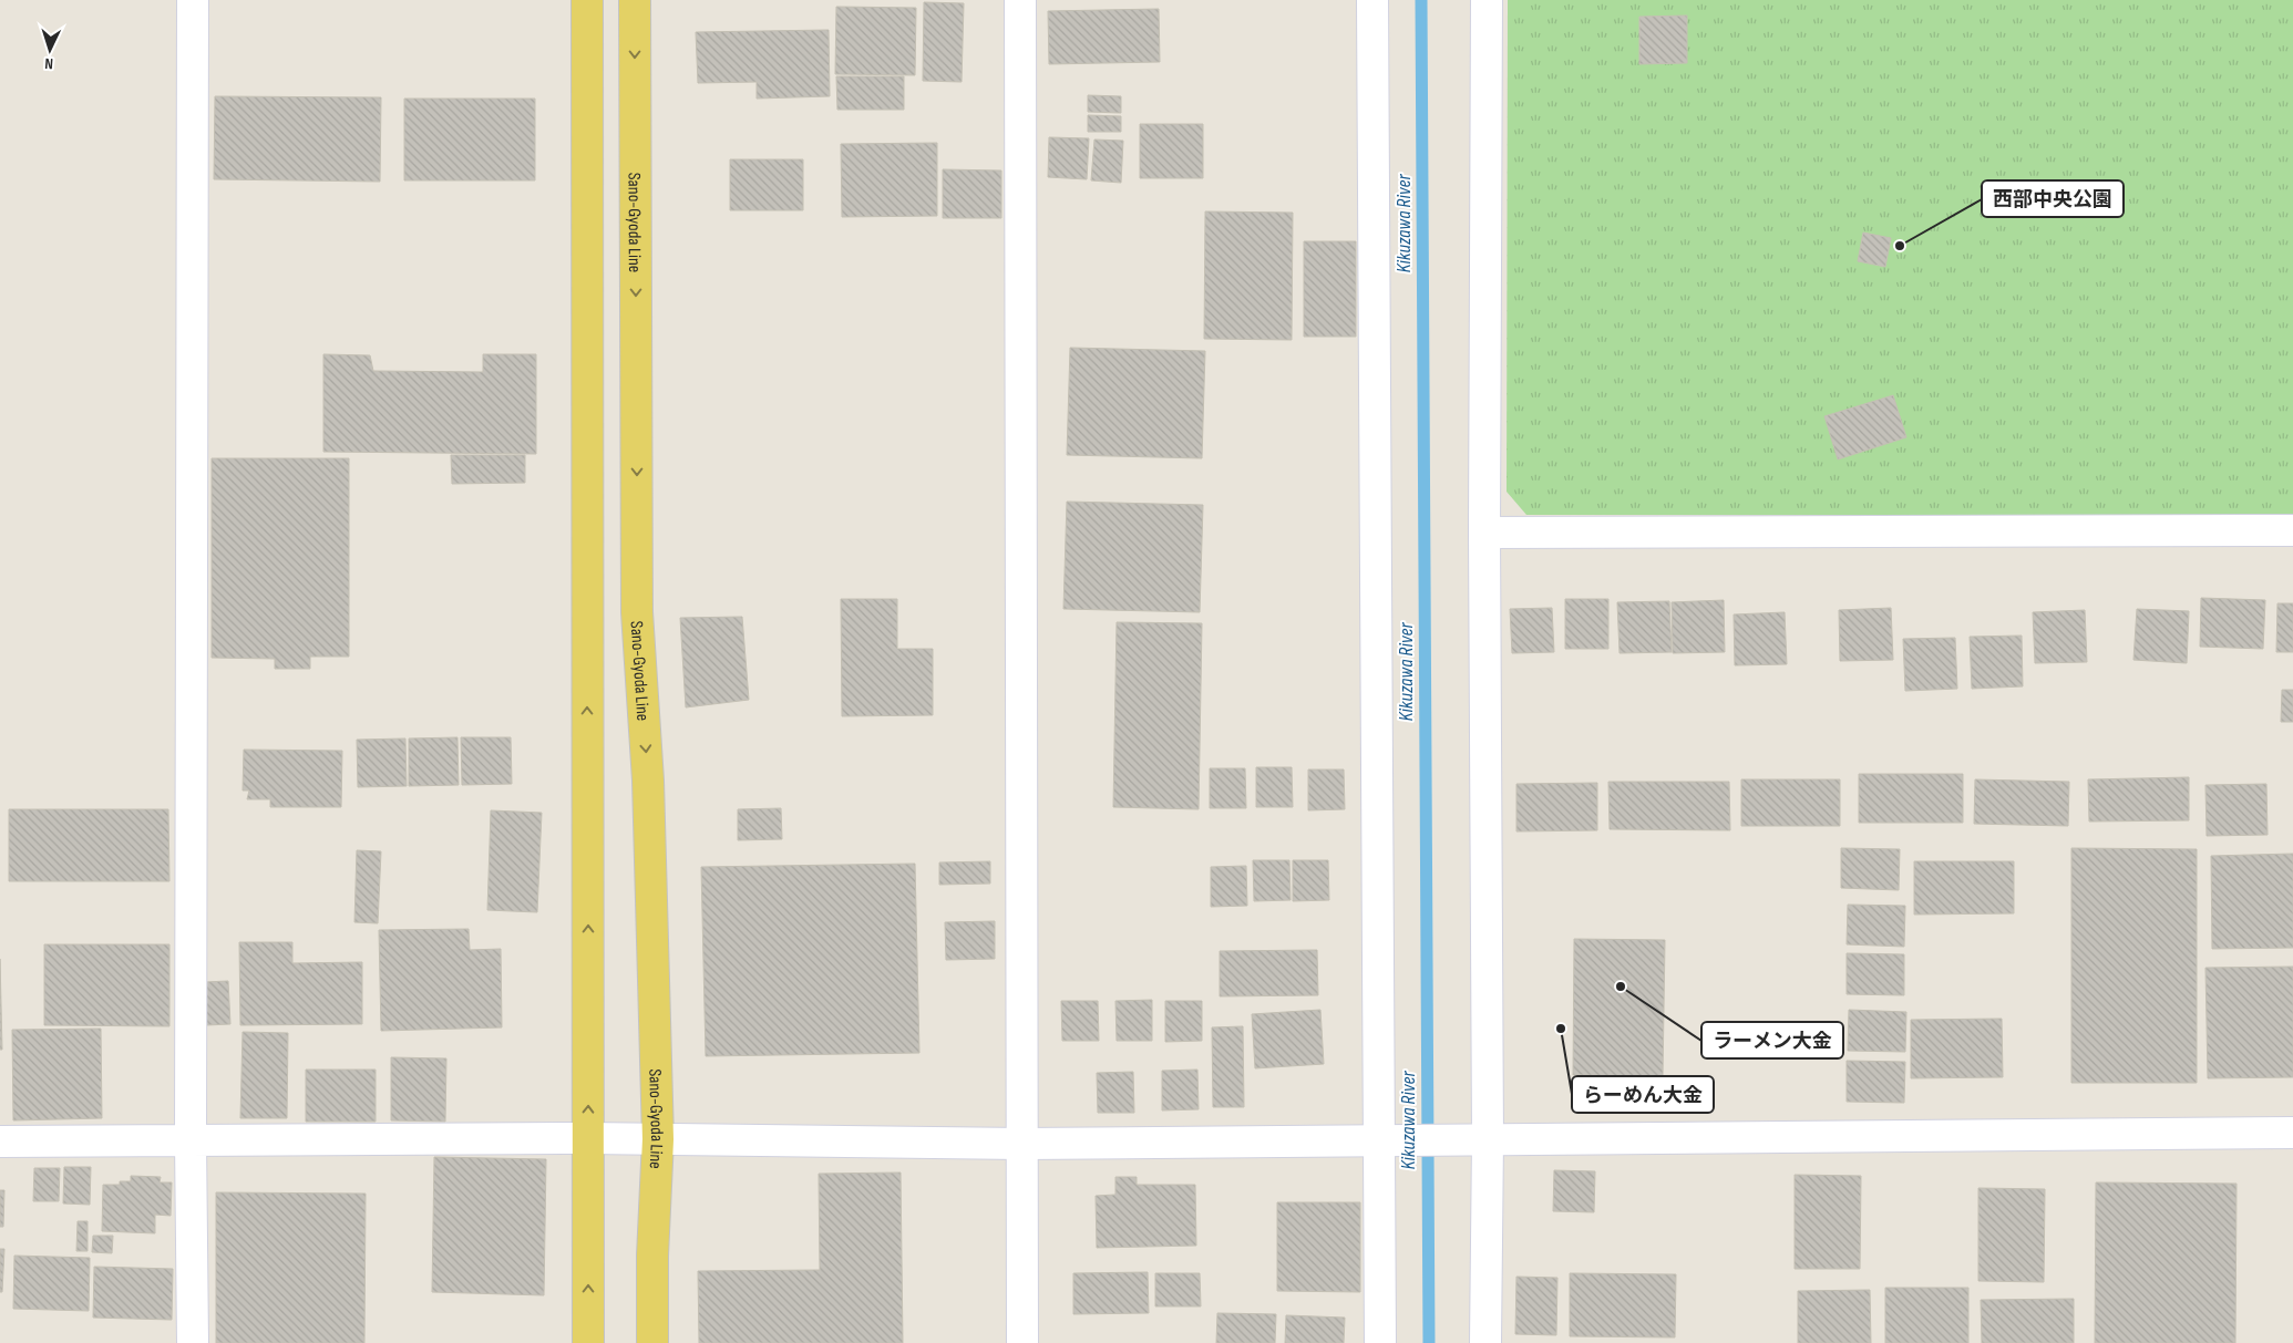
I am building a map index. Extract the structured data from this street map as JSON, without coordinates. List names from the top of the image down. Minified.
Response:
{"streets":{"main road":["Sano-Gyoda Line"]},"water":["Kikuzawa River"],"places":["西部中央公園","ラーメン大金","らーめん大金"],"north":"bottom"}
